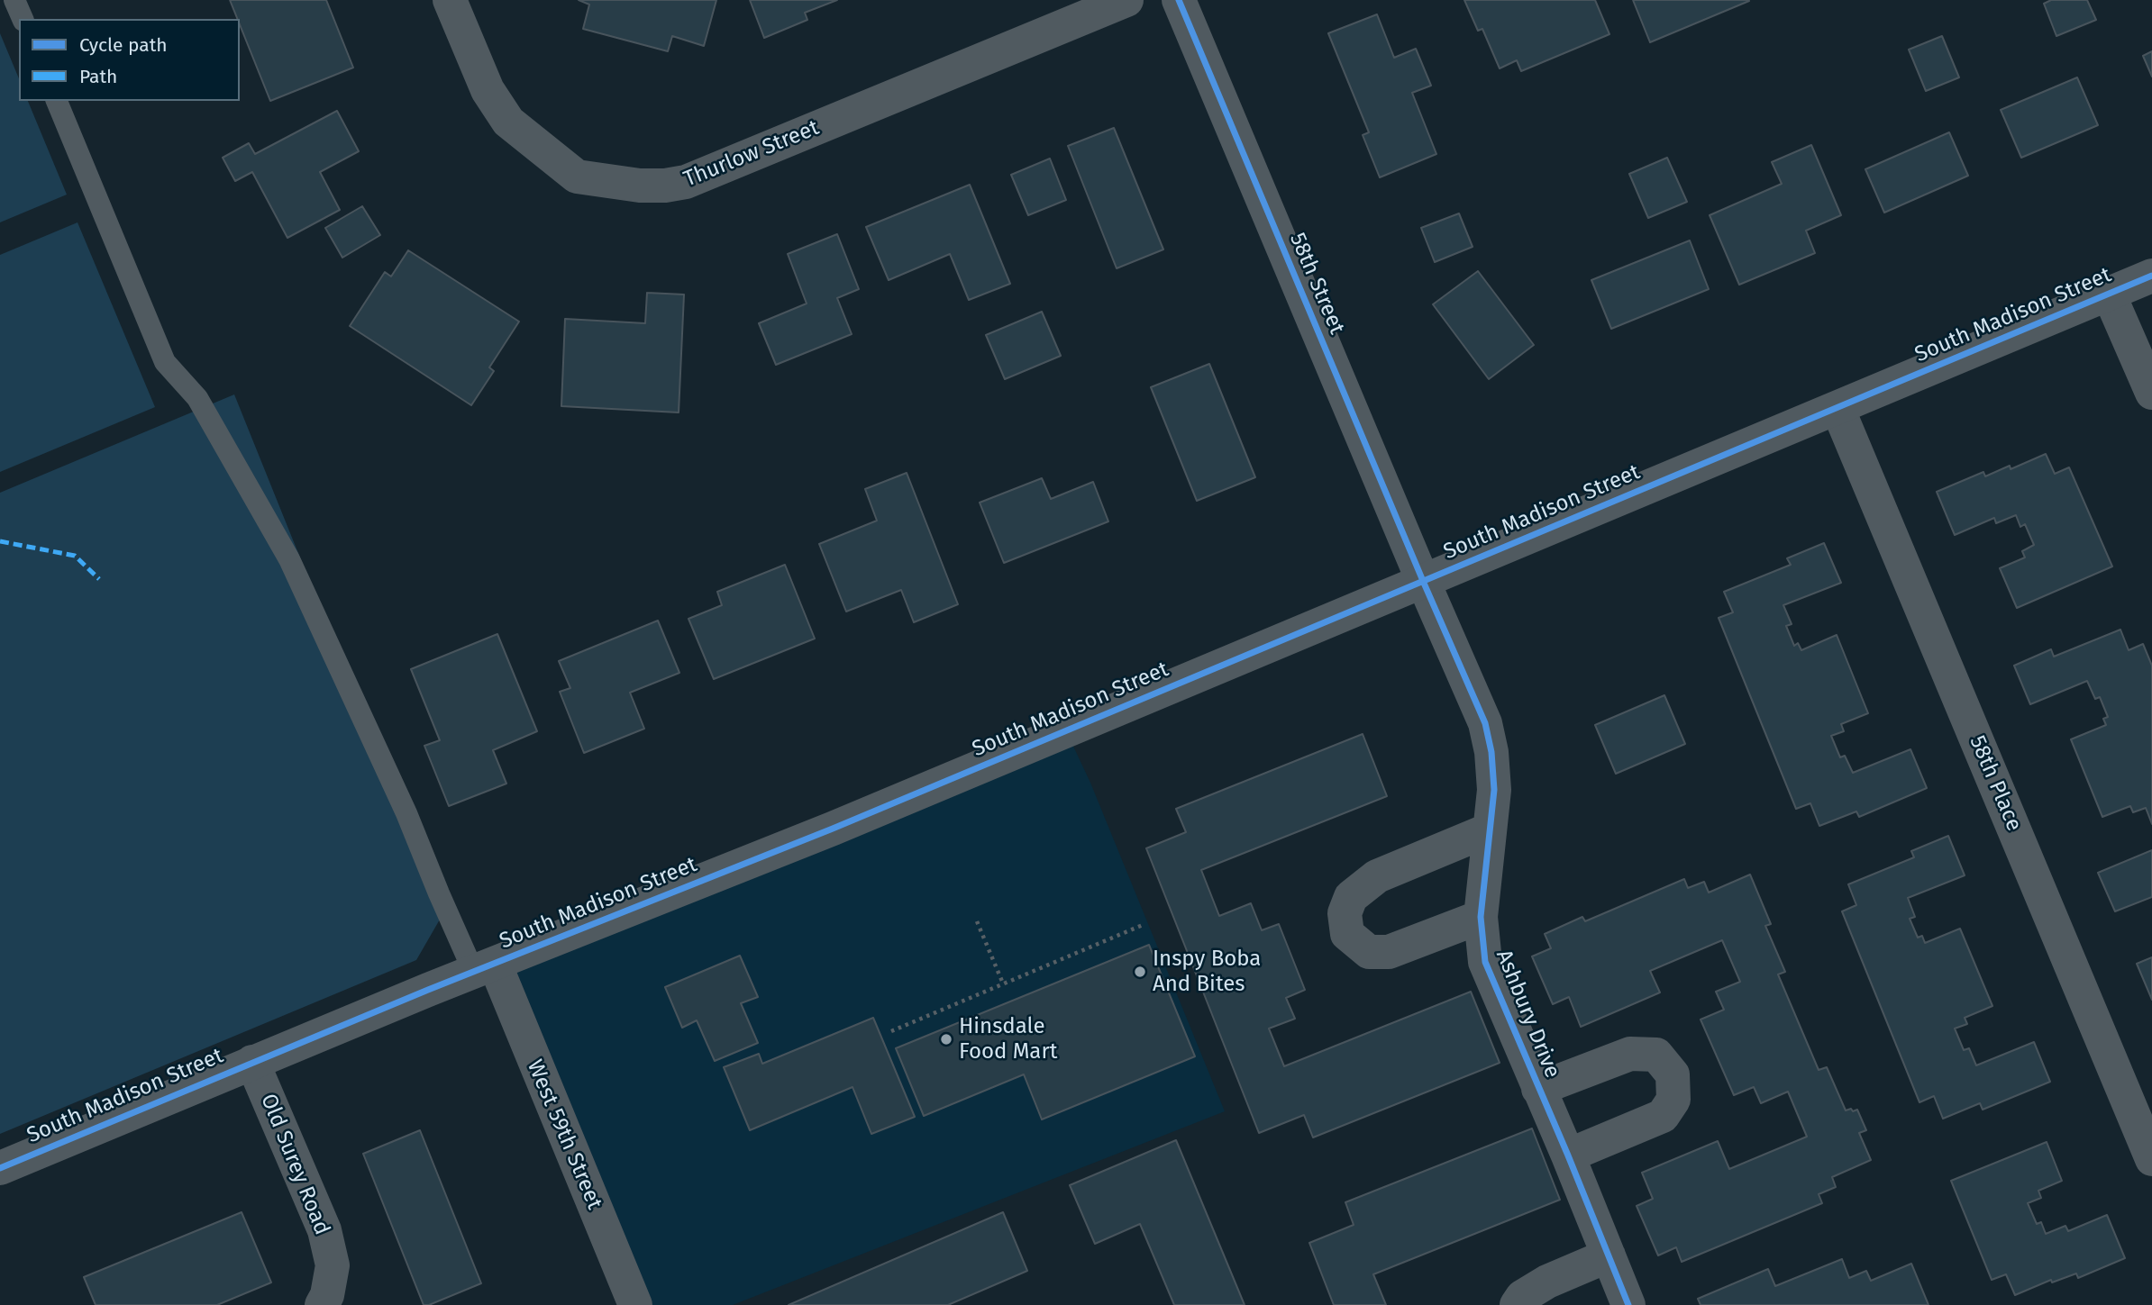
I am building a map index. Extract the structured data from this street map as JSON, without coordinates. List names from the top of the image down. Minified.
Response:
{"streets":{"street":["Thurlow Street","58th Street","South Madison Street","58th Place","Ashbury Drive","West 59th Street","Old Surey Road"]},"crossings":[["58th Street","South Madison Street"],["58th Street","Ashbury Drive"],["South Madison Street","58th Place"],["South Madison Street","Ashbury Drive"],["South Madison Street","West 59th Street"],["South Madison Street","Old Surey Road"]],"places":["Inspy Boba And Bites","Hinsdale Food Mart"],"legend":["Cycle path","Path"]}
